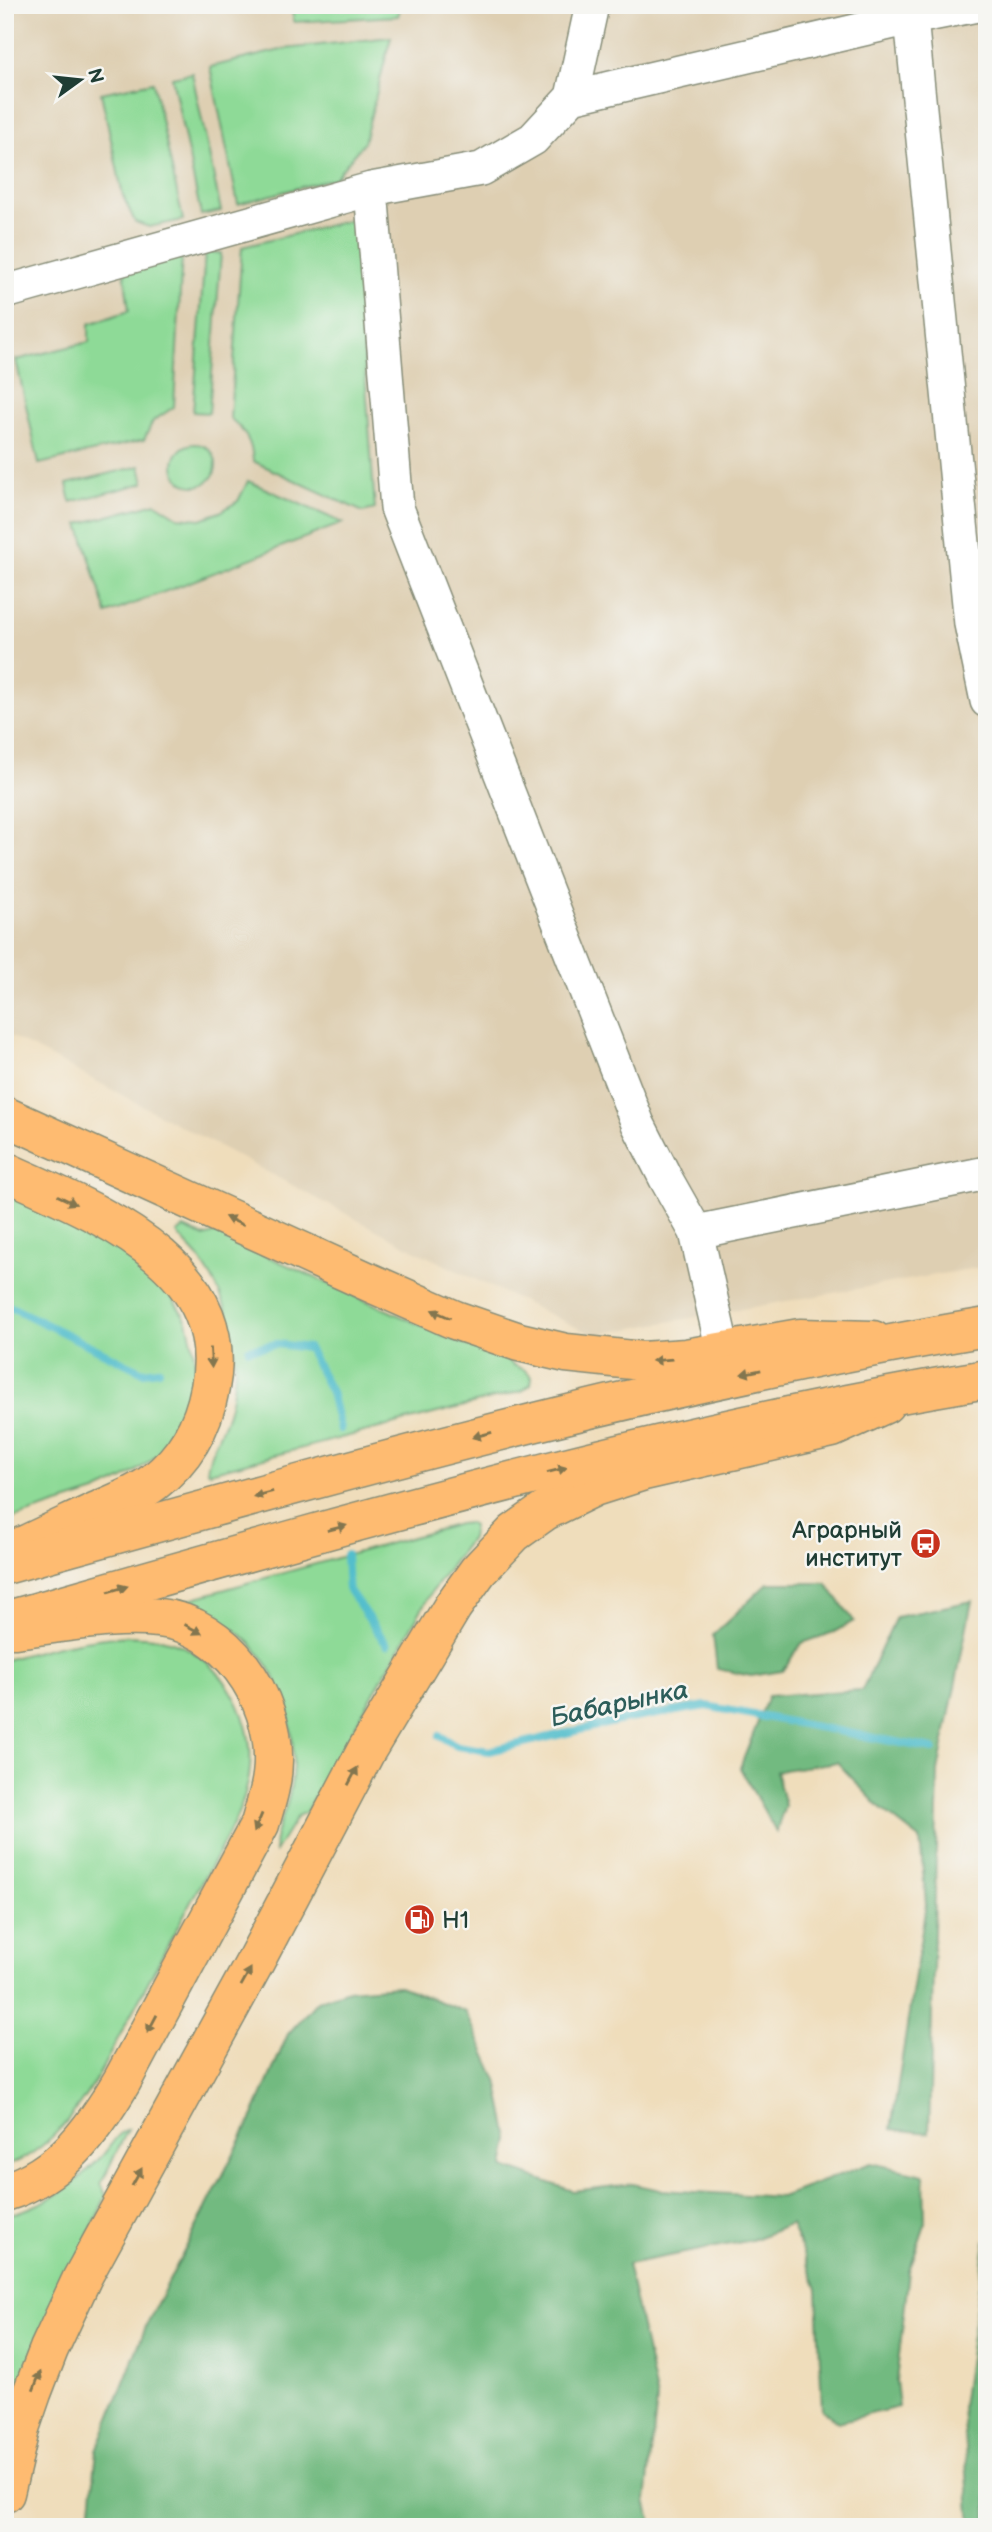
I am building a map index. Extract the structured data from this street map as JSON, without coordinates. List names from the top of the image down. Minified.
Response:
{"water":["Бабарынка"],"places":{"bus stop":["Аграрный институт"],"fuel station":["Н1"]},"north":"right"}
